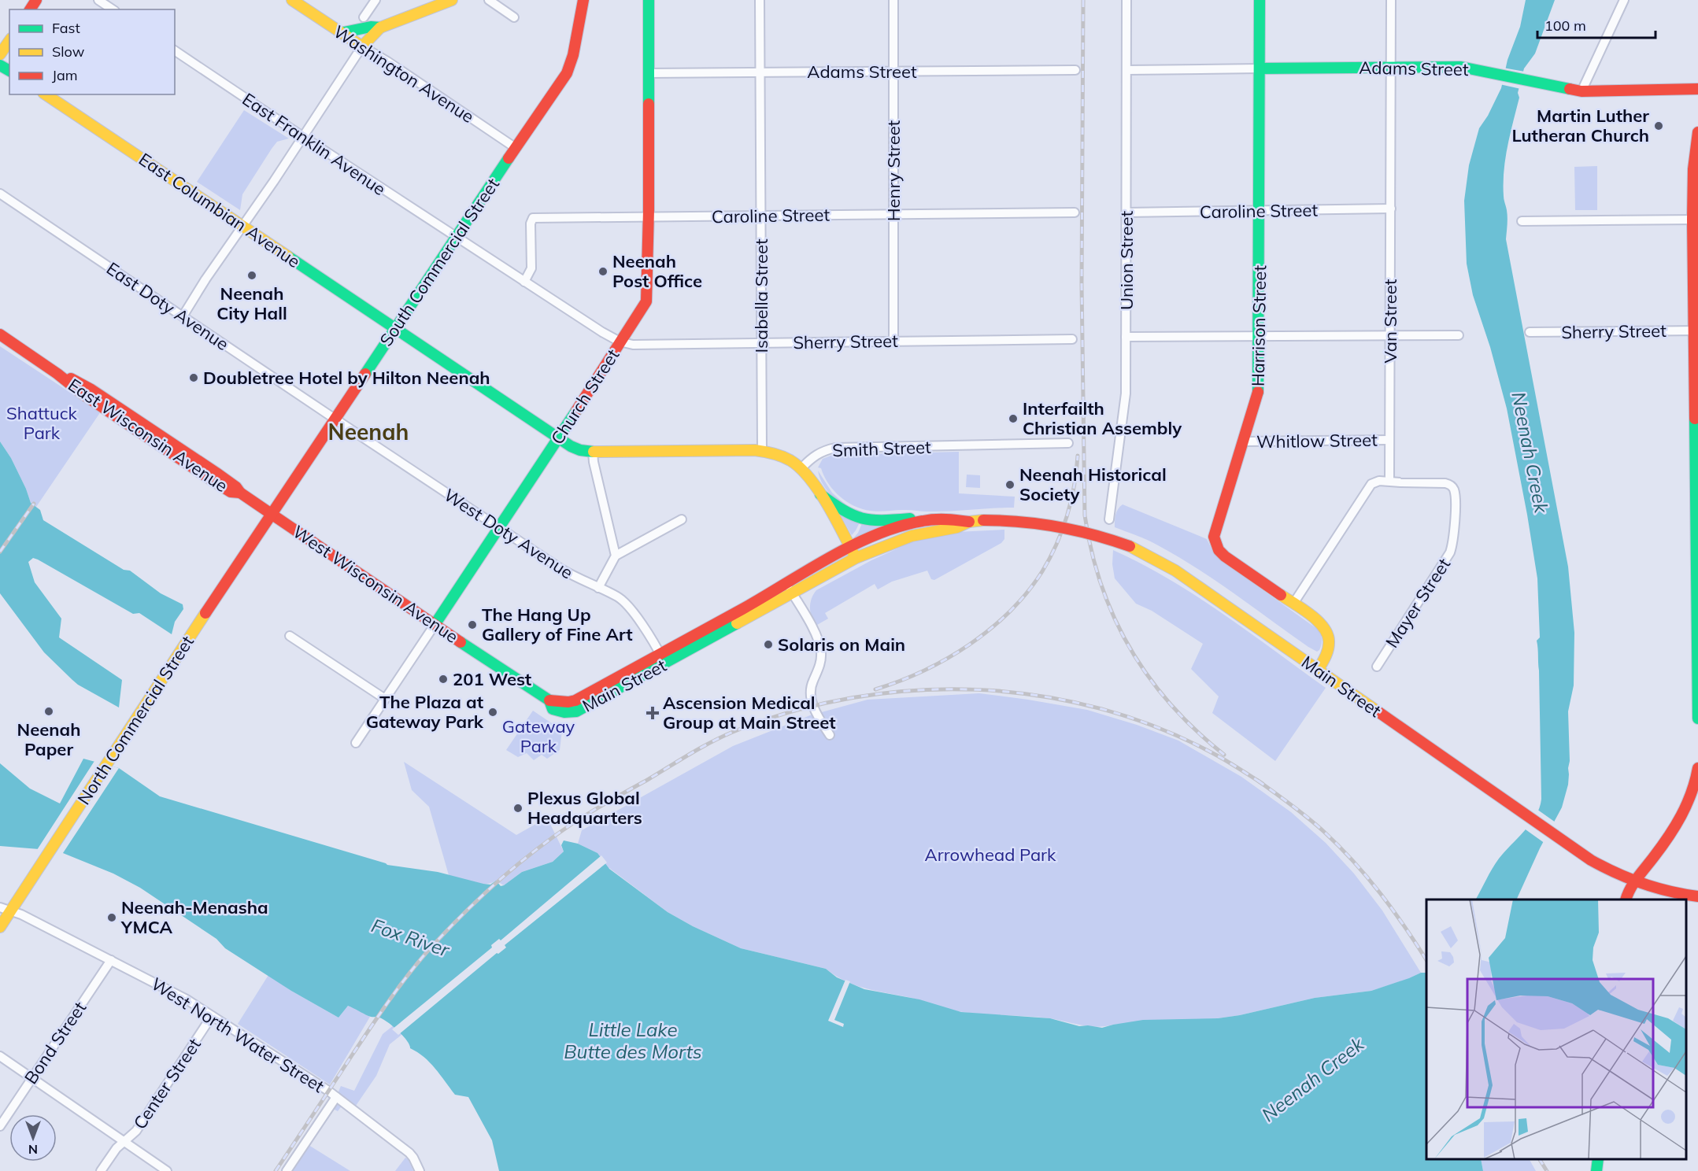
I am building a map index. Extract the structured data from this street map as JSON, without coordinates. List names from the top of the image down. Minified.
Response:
{"streets":{"main road":["Adams Street","Washington Avenue","East Columbian Avenue","South Commercial Street","Harrison Street","Church Street","East Wisconsin Avenue","West Wisconsin Avenue","Main Street","North Commercial Street"],"street":["East Franklin Avenue","Henry Street","Caroline Street","Union Street","Isabella Street","East Doty Avenue","Van Street","Sherry Street","Whitlow Street","Smith Street","West Doty Avenue","Mayer Street","West North Water Street","Bond Street","Center Street"]},"crossings":[["Adams Street","Henry Street"],["Adams Street","Union Street"],["Adams Street","Isabella Street"],["Adams Street","Van Street"],["Adams Street","Harrison Street"],["Adams Street","Church Street"],["Washington Avenue","South Commercial Street"],["East Franklin Avenue","Caroline Street"],["East Franklin Avenue","South Commercial Street"],["East Franklin Avenue","Sherry Street"],["East Franklin Avenue","Church Street"],["Henry Street","Caroline Street"],["Henry Street","Sherry Street"],["East Columbian Avenue","South Commercial Street"],["East Columbian Avenue","Church Street"],["Caroline Street","Union Street"],["Caroline Street","Isabella Street"],["Caroline Street","Van Street"],["Caroline Street","Harrison Street"],["Caroline Street","Church Street"],["South Commercial Street","East Doty Avenue"],["South Commercial Street","East Wisconsin Avenue"],["South Commercial Street","West Doty Avenue"],["South Commercial Street","West Wisconsin Avenue"],["South Commercial Street","North Commercial Street"],["Isabella Street","Sherry Street"],["East Doty Avenue","West Doty Avenue"],["Van Street","Whitlow Street"],["Van Street","Mayer Street"],["Harrison Street","Whitlow Street"],["Harrison Street","Main Street"],["Sherry Street","Church Street"],["Church Street","West Doty Avenue"],["Church Street","West Wisconsin Avenue"],["East Wisconsin Avenue","West Wisconsin Avenue"],["East Wisconsin Avenue","North Commercial Street"],["West Doty Avenue","Main Street"],["West Wisconsin Avenue","Main Street"],["West Wisconsin Avenue","North Commercial Street"],["North Commercial Street","West North Water Street"],["West North Water Street","Bond Street"],["West North Water Street","Center Street"]],"districts":["Neenah"],"water":["Neenah Creek","Fox River","Little Lake Butte des Morts"],"parks":["Shattuck Park","Gateway Park","Arrowhead Park"],"places":{"other":["Martin Luther Lutheran Church","Neenah Post Office","Neenah City Hall","Doubletree Hotel by Hilton Neenah","Interfailth Christian Assembly","Neenah Historical Society","The Hang Up Gallery of Fine Art","Solaris on Main","201 West","Neenah Paper","The Plaza at Gateway Park","Plexus Global Headquarters","Neenah-Menasha YMCA"],"health":["Ascension Medical Group at Main Street"]},"legend":["Fast","Slow","Jam"],"scale_bar":"100 m","north":"bottom"}
